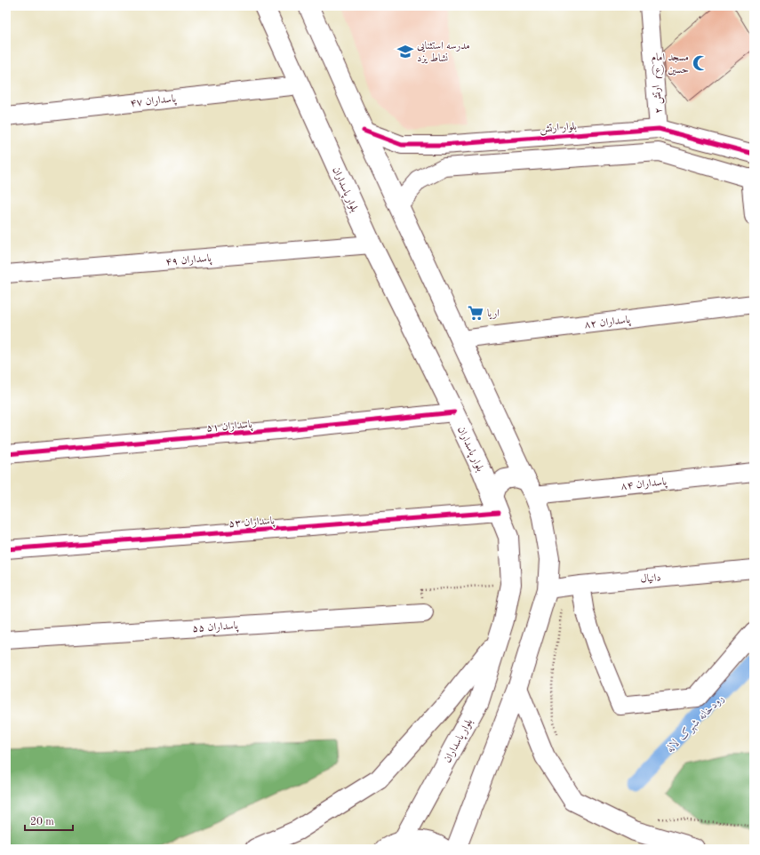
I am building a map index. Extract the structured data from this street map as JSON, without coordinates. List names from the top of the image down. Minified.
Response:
{"streets":{"main road":["بلوار پاسداران"],"street":["ارتش ۲","پاسداران ۴۷","بلوار ارتش","پاسداران ۴۹","پاسداران ۸۲","پاسداران ۵۱","پاسداران ۸۴","پاسداران ۵۳","دانیال","پاسداران ۵۵"]},"crossings":[["ارتش ۲","بلوار ارتش"],["پاسداران ۴۷","بلوار پاسداران"],["بلوار پاسداران","پاسداران ۴۹"],["بلوار پاسداران","پاسداران ۵۱"],["بلوار پاسداران","پاسداران ۵۳"]],"water":["رودخانه شهرک لاله"],"places":{"school or university":["مدرسه استثنایی نشاط یزد"],"mosque":["مسجد امام حسین (ع)"],"supermarket":["اریا"]},"scale_bar":"20 m"}
